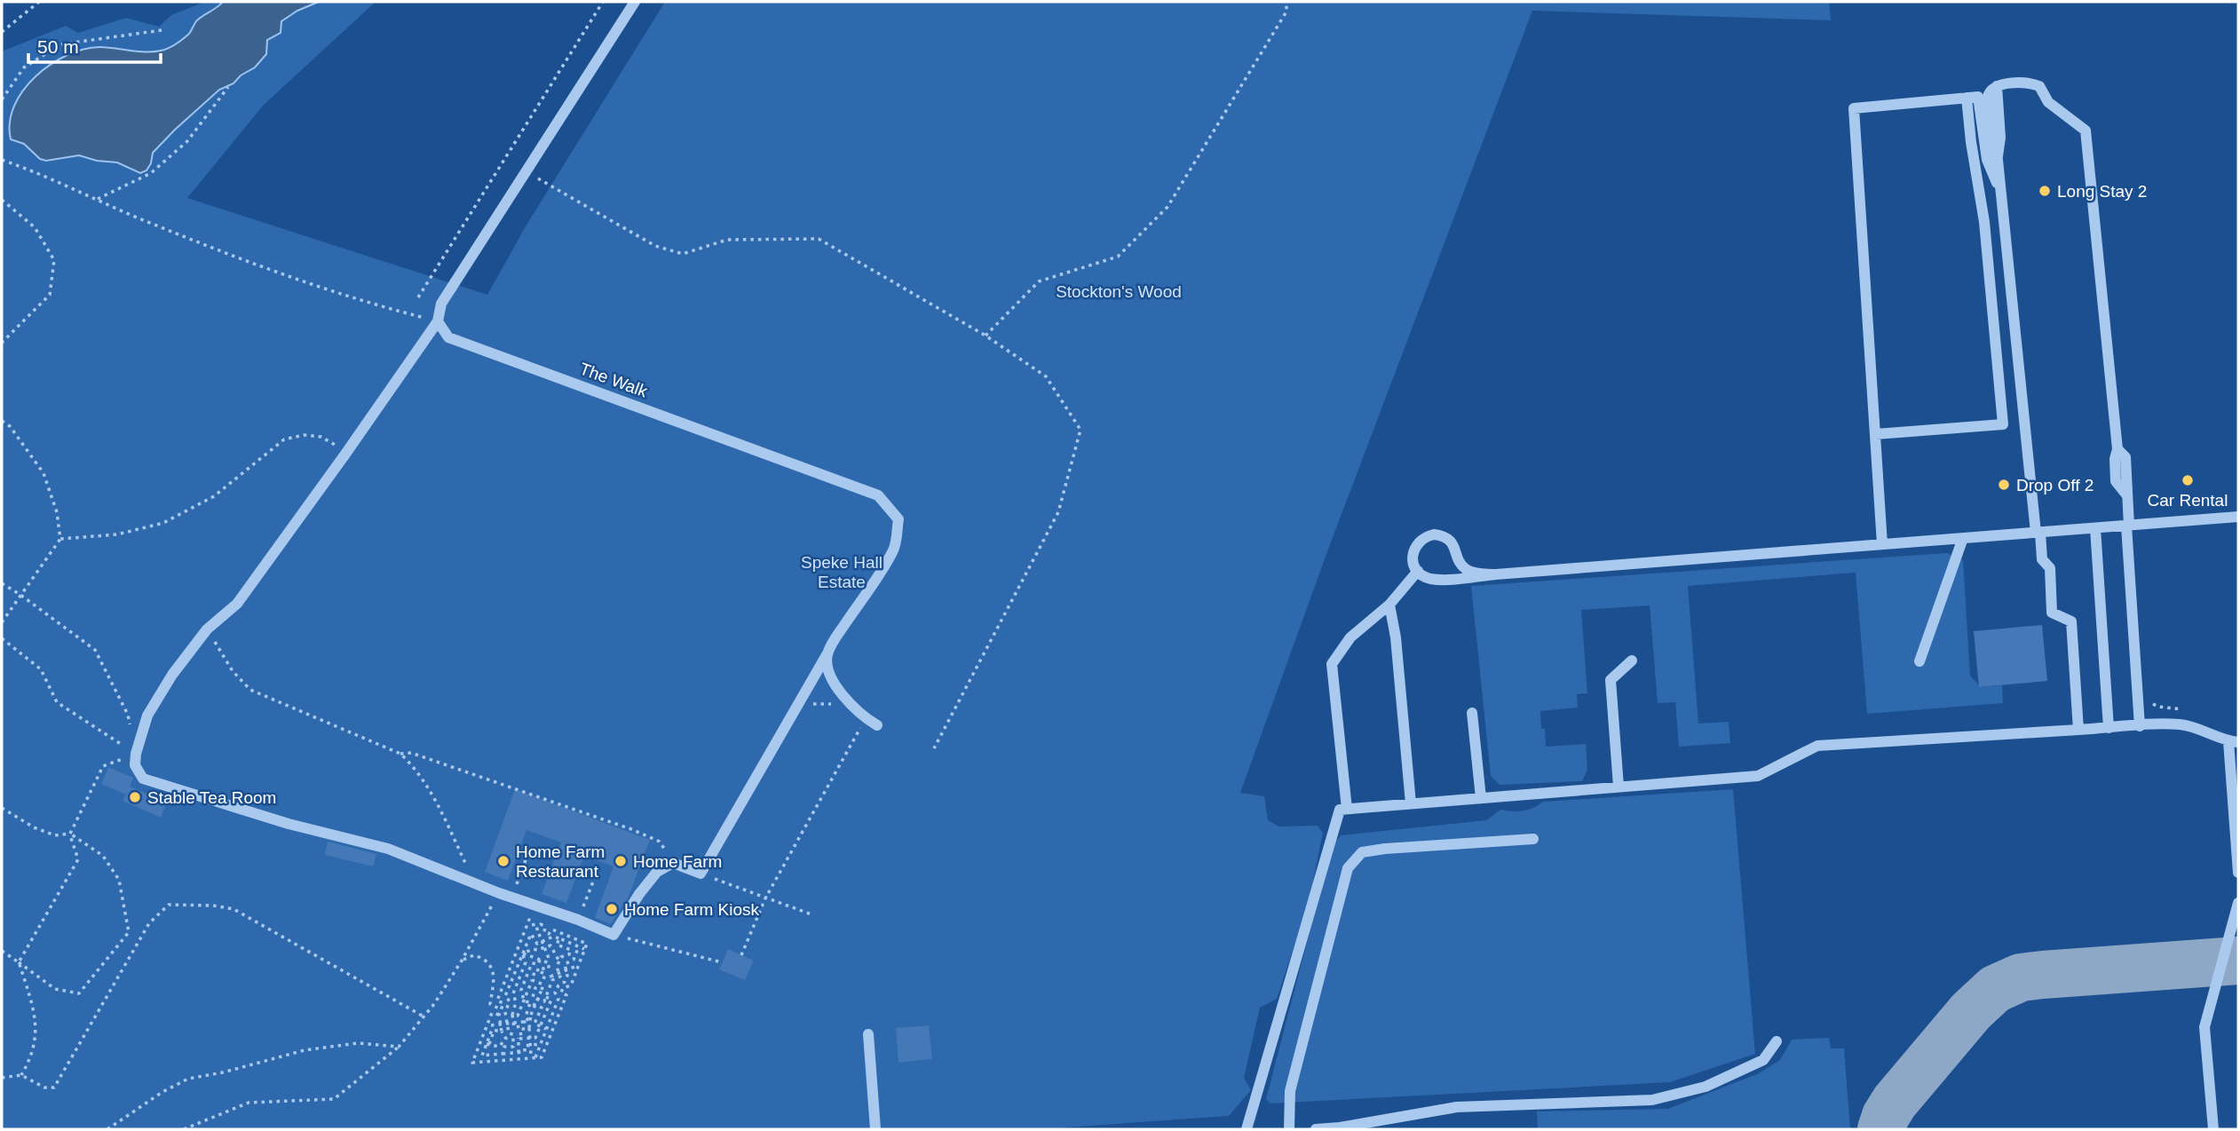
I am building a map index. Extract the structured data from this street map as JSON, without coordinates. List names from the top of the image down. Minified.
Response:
{"streets":{"street":["The Walk"]},"parks":["Stockton's Wood","Speke Hall Estate"],"places":["Long Stay 2","Car Rental","Drop Off 2","Stable Tea Room","Home Farm Restaurant","Home Farm","Home Farm Kiosk"],"scale_bar":"50 m"}
